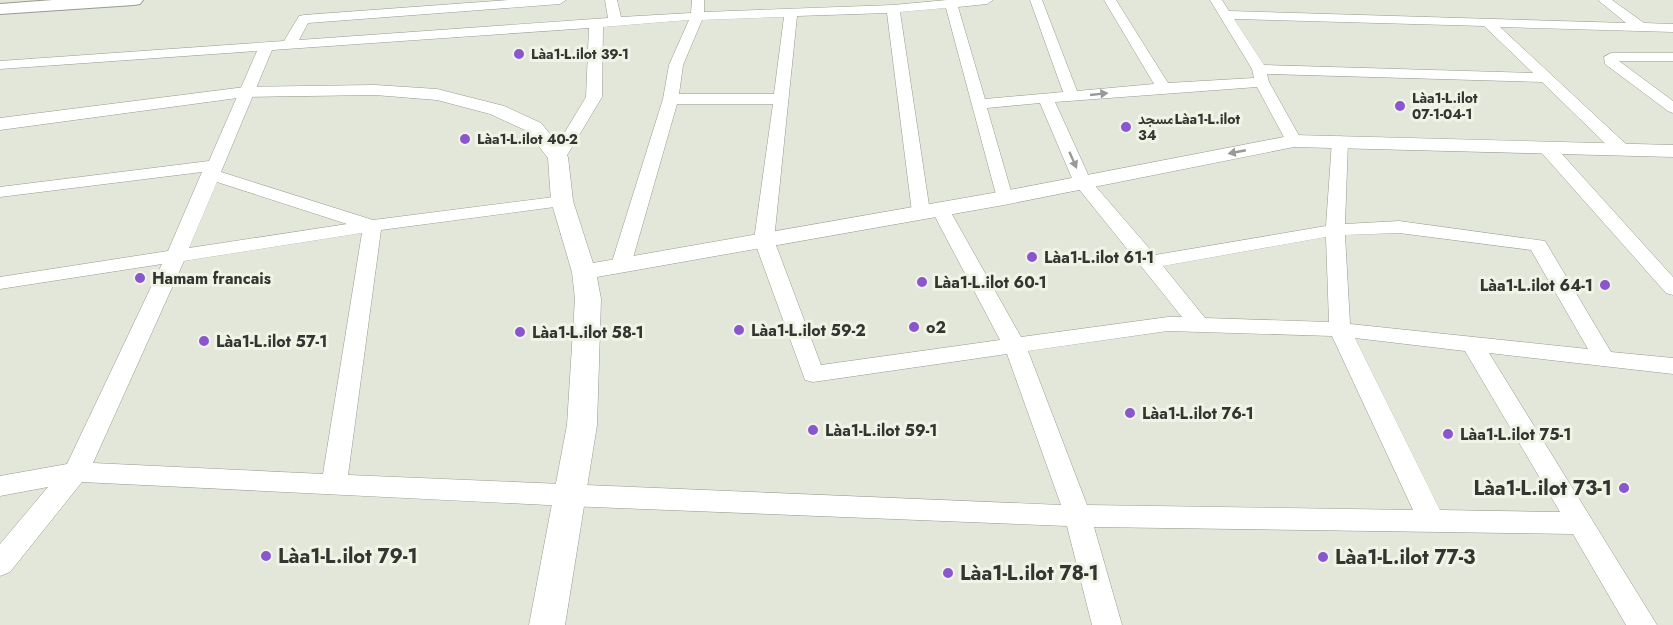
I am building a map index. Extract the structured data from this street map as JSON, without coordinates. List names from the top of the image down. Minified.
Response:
{"places":["Làa1-L.ilot 39-1","Làa1-L.ilot 07-1-04-1","مسجدLàa1-L.ilot 34","Làa1-L.ilot 40-2","Làa1-L.ilot 61-1","Hamam francais","Làa1-L.ilot 60-1","Làa1-L.ilot 64-1","o2","Làa1-L.ilot 59-2","Làa1-L.ilot 58-1","Làa1-L.ilot 57-1","Làa1-L.ilot 76-1","Làa1-L.ilot 59-1","Làa1-L.ilot 75-1","Làa1-L.ilot 73-1","Làa1-L.ilot 79-1","Làa1-L.ilot 77-3","Làa1-L.ilot 78-1"]}
